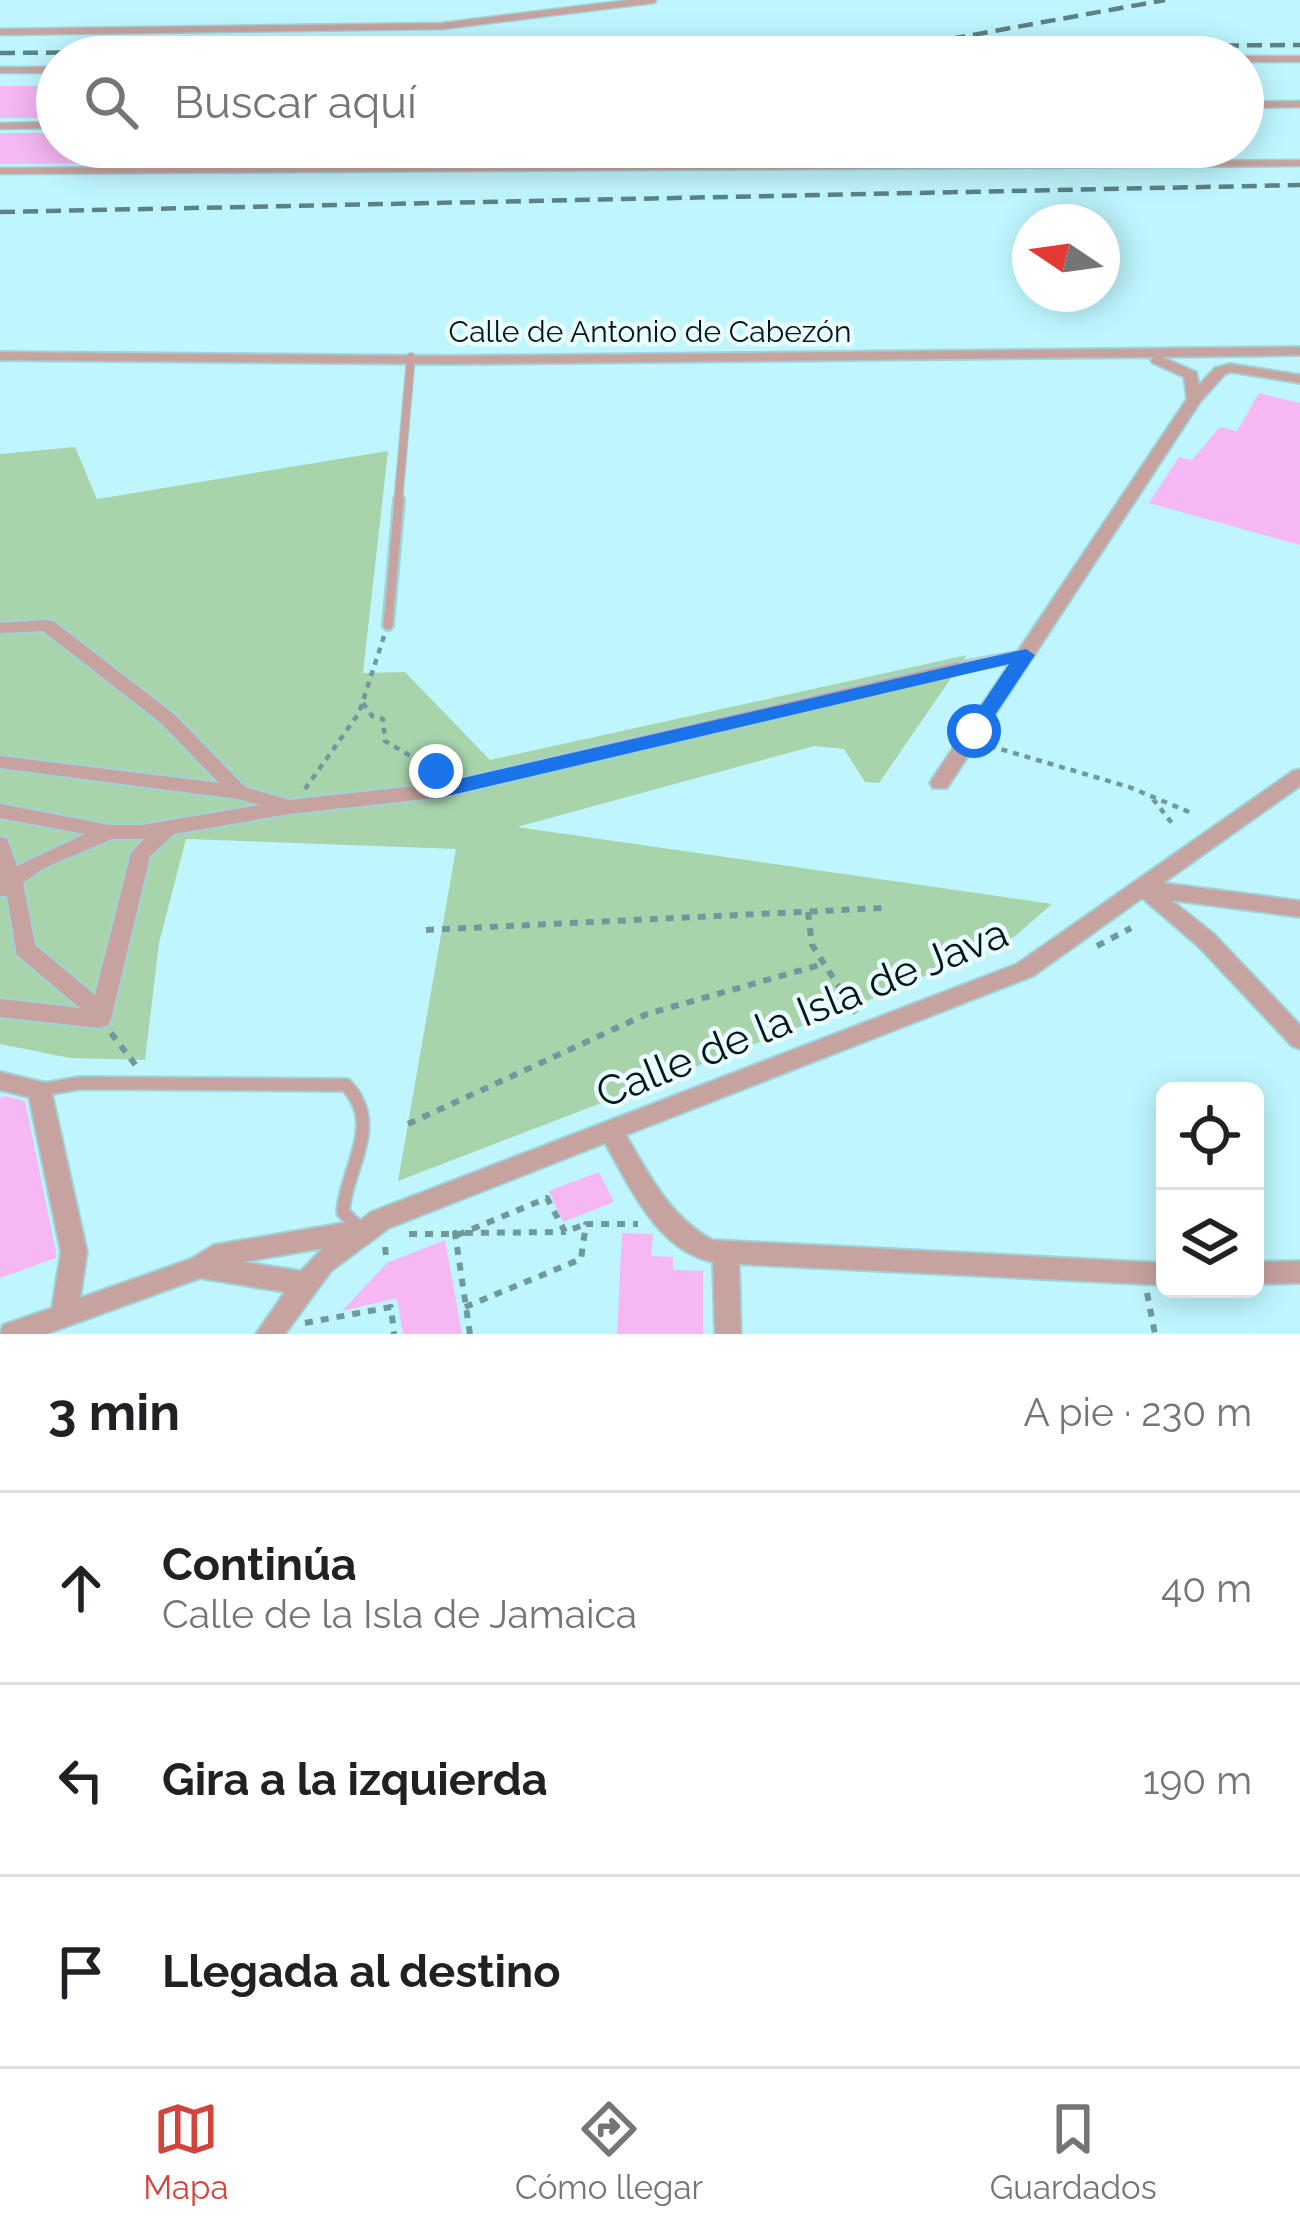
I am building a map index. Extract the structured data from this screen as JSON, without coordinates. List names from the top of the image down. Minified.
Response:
{"streets":{"street":["Calle de Antonio de Cabezón","Calle de la Isla de Java"]},"north":"left","page":{"search":"Buscar aquí","heading":["3 min","A pie · 230 m"],"list":[["Continúa","Calle de la Isla de Jamaica","40 m"],["Gira a la izquierda","190 m"],"Llegada al destino"],"nav":["Mapa","Cómo llegar","Guardados"]}}
